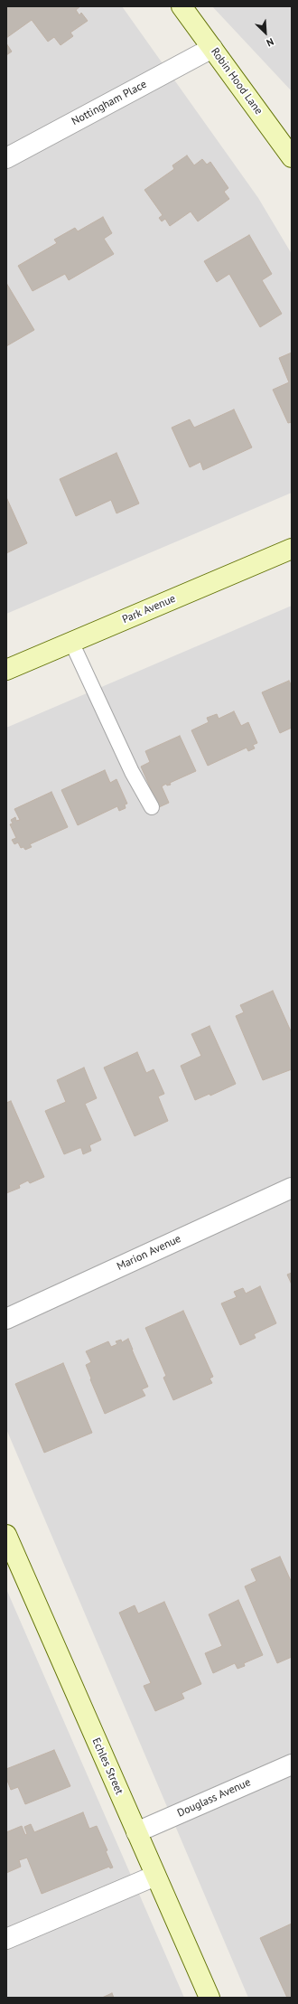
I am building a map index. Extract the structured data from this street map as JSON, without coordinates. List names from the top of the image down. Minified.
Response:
{"streets":{"street":["Robin Hood Lane","Nottingham Place","Park Avenue","Marion Avenue","Echles Street","Douglass Avenue"]},"crossings":[["Robin Hood Lane","Nottingham Place"],["Echles Street","Douglass Avenue"]],"north":"bottom right"}
